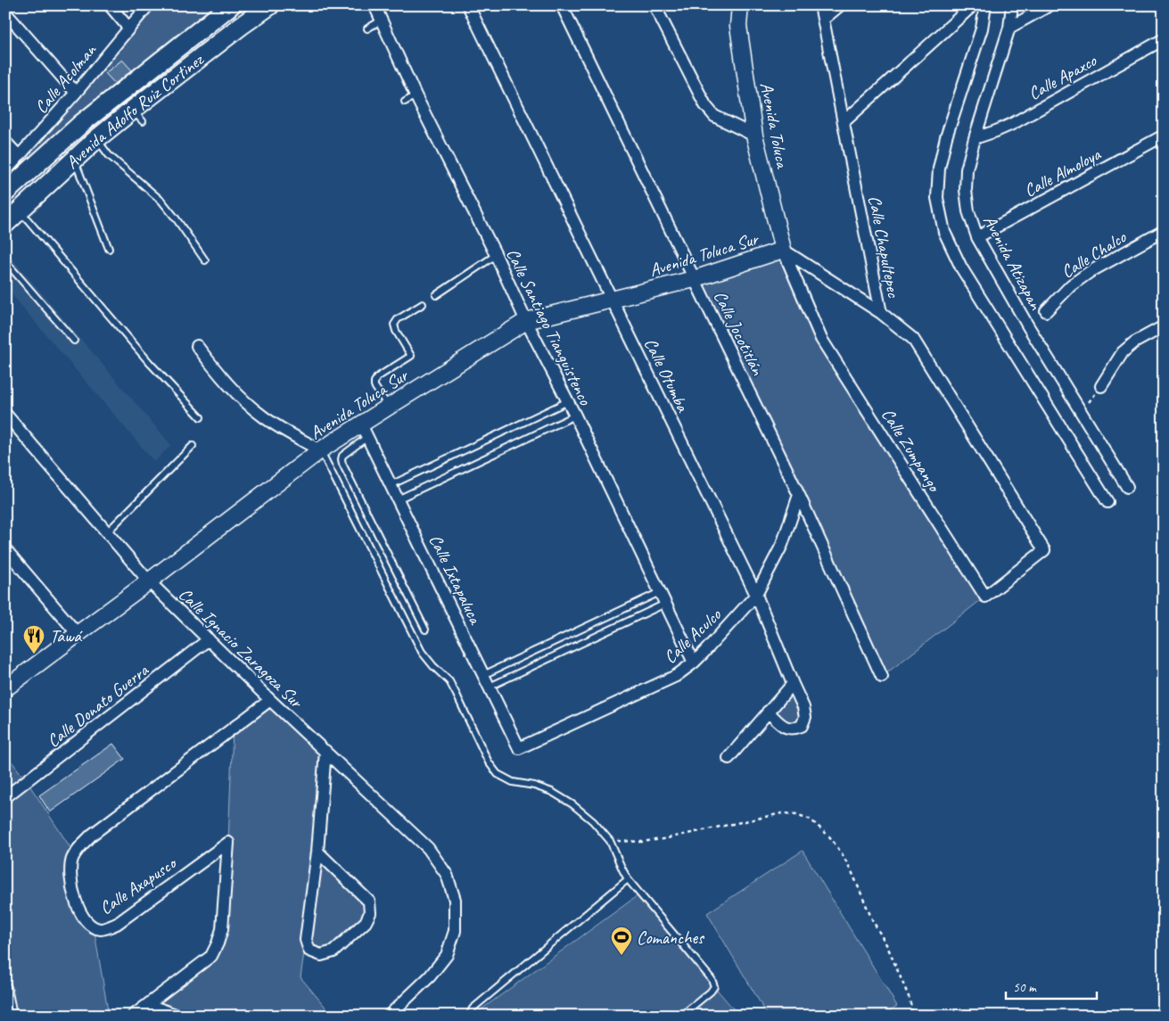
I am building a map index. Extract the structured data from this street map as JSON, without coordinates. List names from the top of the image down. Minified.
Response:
{"streets":{"main road":["Avenida Adolfo Ruiz Cortinez"],"street":["Calle Apaxco","Calle Acolman","Avenida Toluca","Calle Almoloya","Calle Chapultepec","Avenida Toluca Sur","Calle Chalco","Avenida Atizapan","Calle Santiago Tianguistenco","Calle Jocotitlán","Calle Otumba","Calle Zumpango","Calle Ixtapaluca","Calle Aculco","Calle Ignacio Zaragoza Sur","Calle Donato Guerra","Calle Axapusco"]},"crossings":[["Calle Apaxco","Avenida Atizapan"],["Avenida Toluca","Avenida Toluca Sur"],["Avenida Toluca","Calle Zumpango"],["Calle Almoloya","Avenida Atizapan"],["Calle Chapultepec","Calle Zumpango"],["Avenida Toluca Sur","Calle Santiago Tianguistenco"],["Avenida Toluca Sur","Calle Jocotitlán"],["Avenida Toluca Sur","Calle Otumba"],["Avenida Toluca Sur","Calle Zumpango"],["Avenida Toluca Sur","Calle Ixtapaluca"],["Avenida Toluca Sur","Calle Ignacio Zaragoza Sur"],["Calle Santiago Tianguistenco","Calle Aculco"],["Calle Jocotitlán","Calle Aculco"],["Calle Otumba","Calle Aculco"],["Calle Ixtapaluca","Calle Aculco"],["Calle Ignacio Zaragoza Sur","Calle Donato Guerra"],["Calle Ignacio Zaragoza Sur","Calle Axapusco"]],"places":{"restaurant":["Tawá"],"sports":["Comanches"]},"scale_bar":"50 m"}
